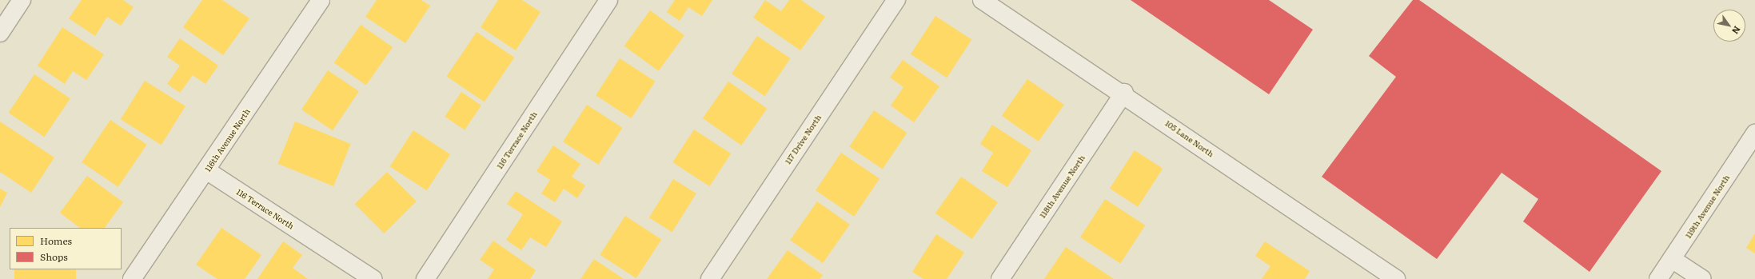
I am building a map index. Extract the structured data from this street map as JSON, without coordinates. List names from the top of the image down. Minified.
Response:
{"streets":{"street":["105 Lane North","117 Drive North","116th Avenue North","116 Terrace North","118th Avenue North","119th Avenue North"]},"crossings":[["105 Lane North","118th Avenue North"],["116th Avenue North","116 Terrace North"]],"legend":["Homes","Shops"],"north":"bottom right"}
